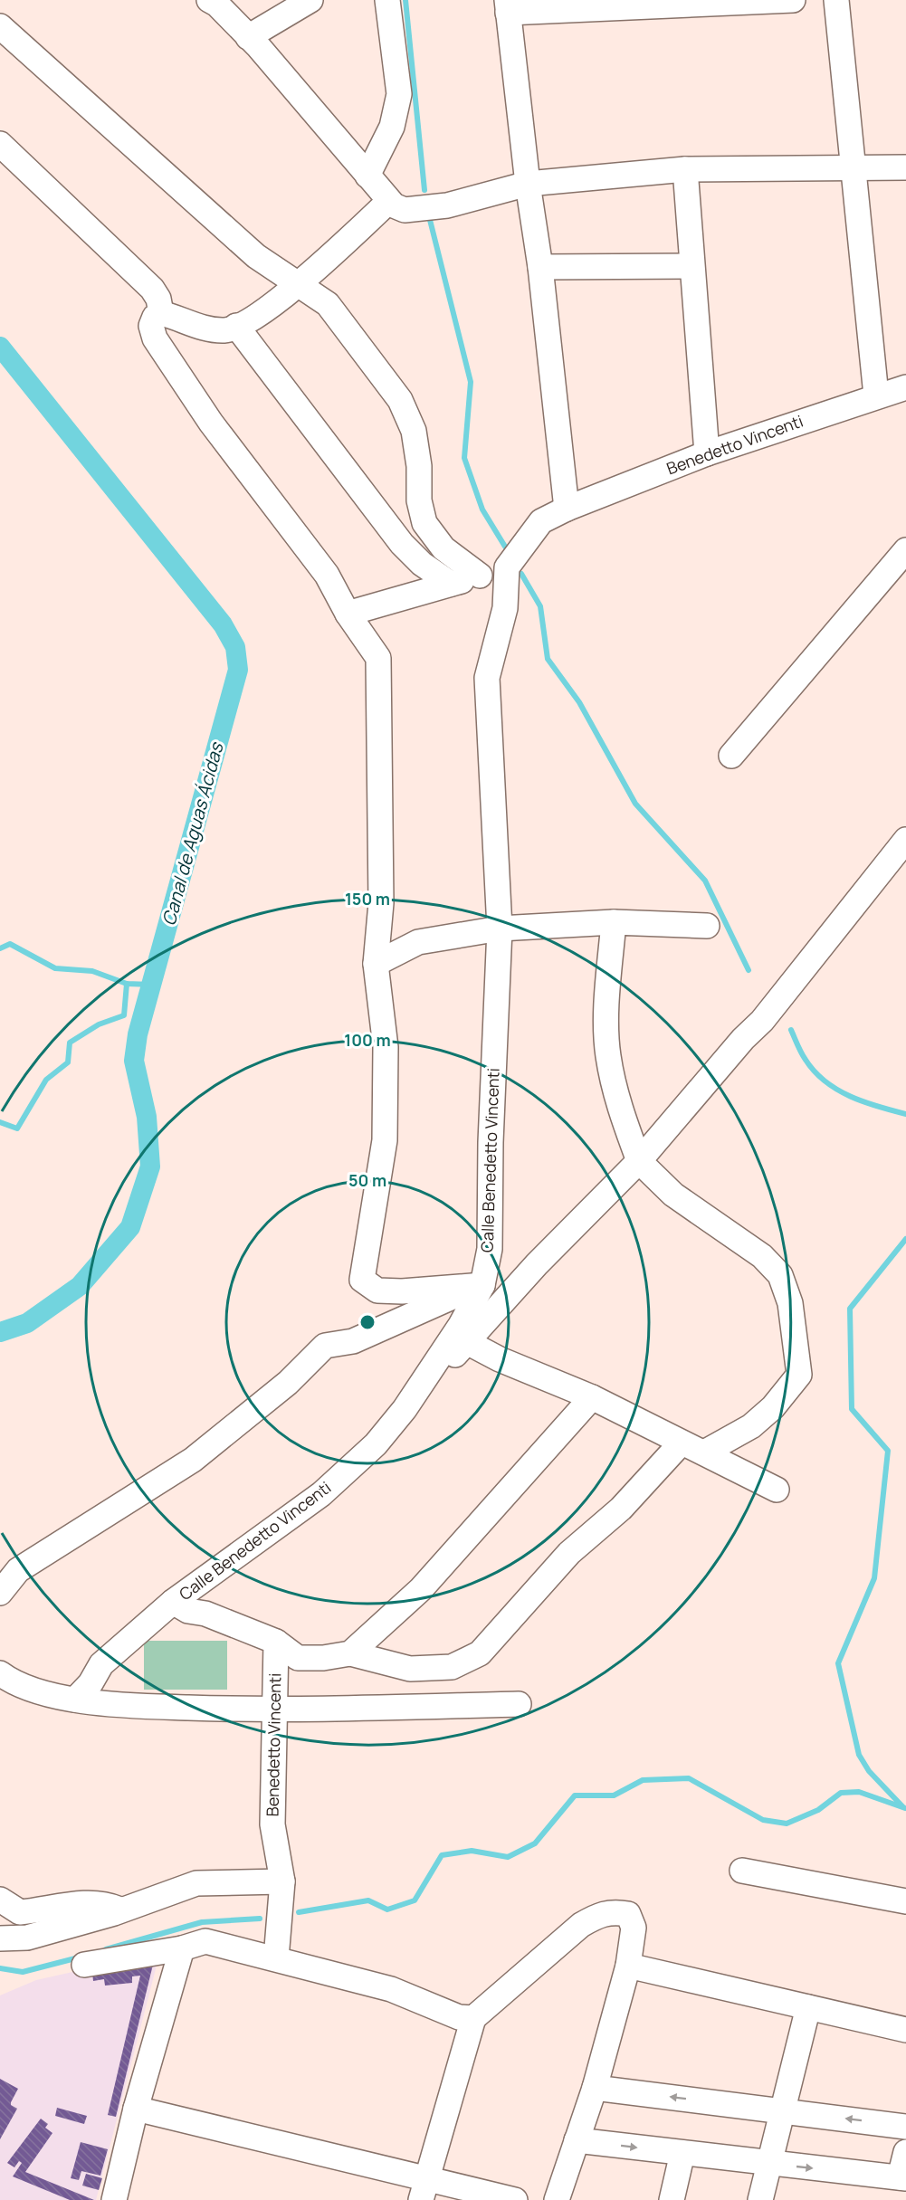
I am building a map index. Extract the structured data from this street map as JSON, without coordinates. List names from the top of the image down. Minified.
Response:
{"streets":{"street":["Benedetto Vincenti","Calle Benedetto Vincenti"]},"water":["Canal de Aguas Ácidas"],"rings":["150 m","100 m","50 m"]}
